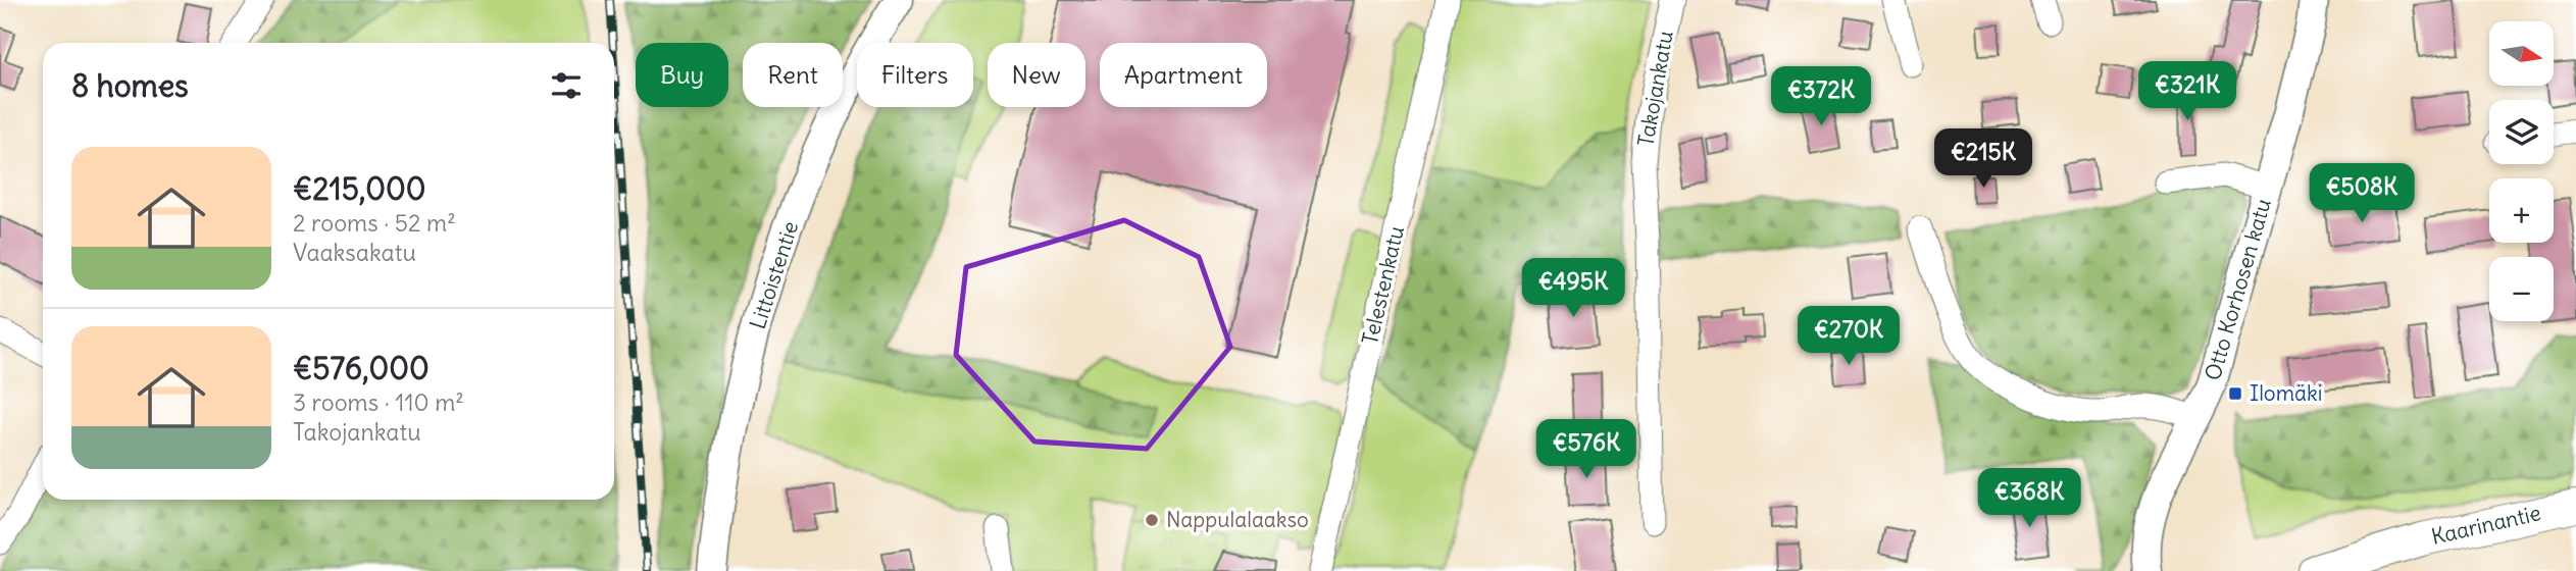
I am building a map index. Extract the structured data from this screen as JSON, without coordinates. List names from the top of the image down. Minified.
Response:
{"streets":{"main road":["Kaarinantie"],"street":["Takojankatu","Littoistentie","Telestenkatu","Otto Korhosen katu"]},"places":{"transit":["Ilomäki"],"other":["Nappulalaakso"]},"north":"right","page":{"map_buttons":["+","−"],"chip":["Buy","Rent","Filters","New","Apartment"],"heading":"8 homes","price":["€321K","€372K","€215K","€508K","€495K","€270K","€576K","€368K"],"list":[{"name":"€215,000","note":"2 rooms · 52 m² · Vaaksakatu"},{"name":"€576,000","note":"3 rooms · 110 m² · Takojankatu"}]}}
